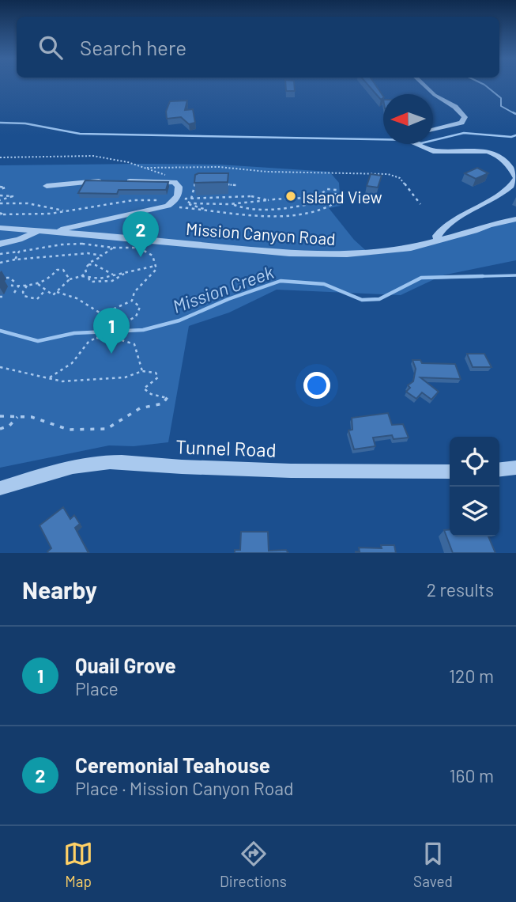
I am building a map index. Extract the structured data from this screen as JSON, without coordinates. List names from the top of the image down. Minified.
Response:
{"streets":{"street":["Mission Canyon Road","Tunnel Road"]},"water":["Mission Creek"],"places":["Island View"],"north":"left","page":{"search":"Search here","pins":["2","1"],"heading":["Nearby","2 results"],"list":[{"mark":"1","name":"Quail Grove","note":"Place","value":"120 m"},{"mark":"2","name":"Ceremonial Teahouse","note":"Place · Mission Canyon Road","value":"160 m"}],"nav":["Map","Directions","Saved"]}}
